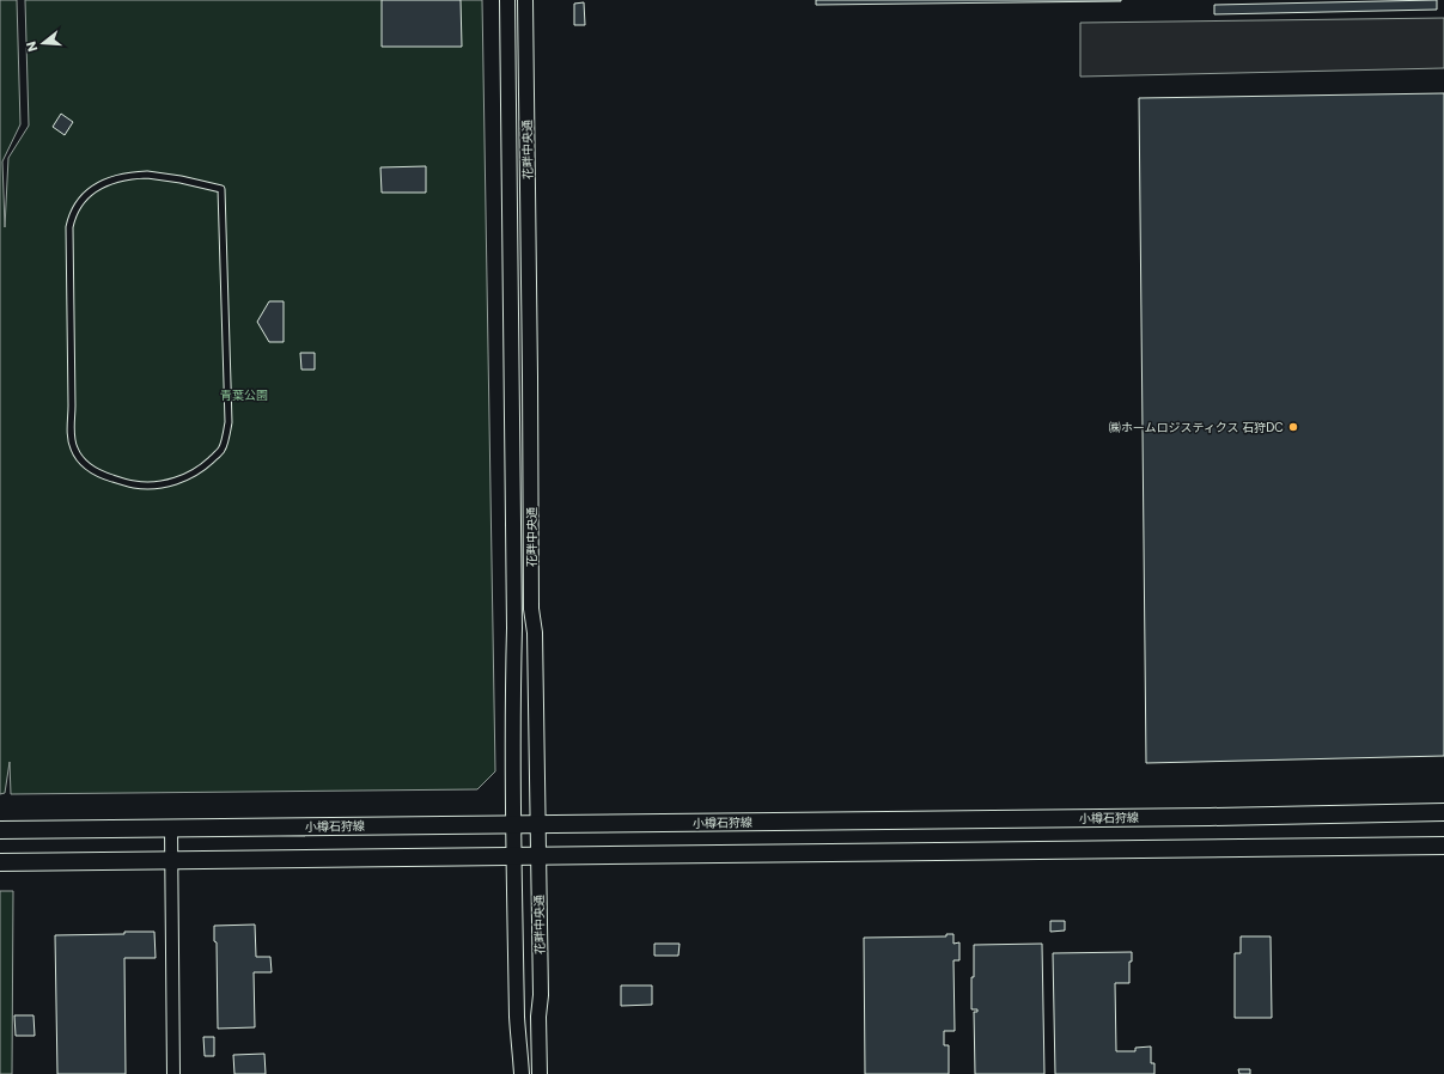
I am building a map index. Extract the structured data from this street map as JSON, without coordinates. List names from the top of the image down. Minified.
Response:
{"streets":{"main road":["小樽石狩線"],"street":["花畔中央通"]},"crossings":[["花畔中央通","小樽石狩線"]],"parks":["青葉公園"],"places":["㈱ホームロジスティクス 石狩DC"],"north":"left"}
